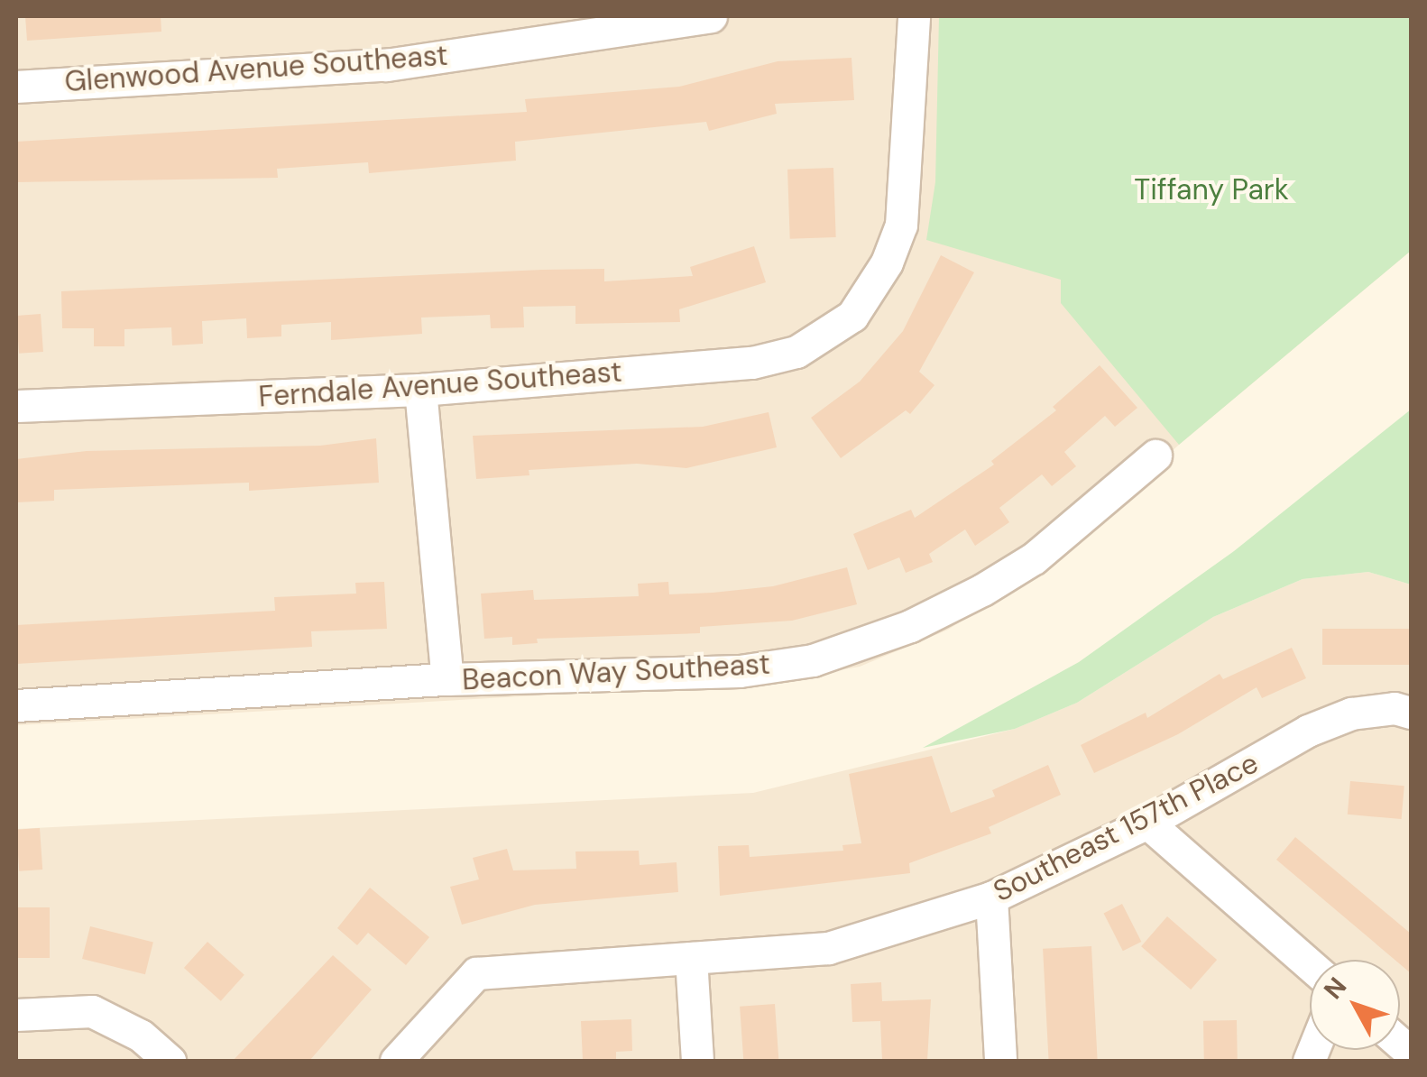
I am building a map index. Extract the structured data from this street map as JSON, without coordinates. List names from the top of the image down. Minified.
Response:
{"streets":{"street":["Glenwood Avenue Southeast","Ferndale Avenue Southeast","Beacon Way Southeast","Southeast 157th Place"]},"parks":["Tiffany Park"],"north":"top left"}
